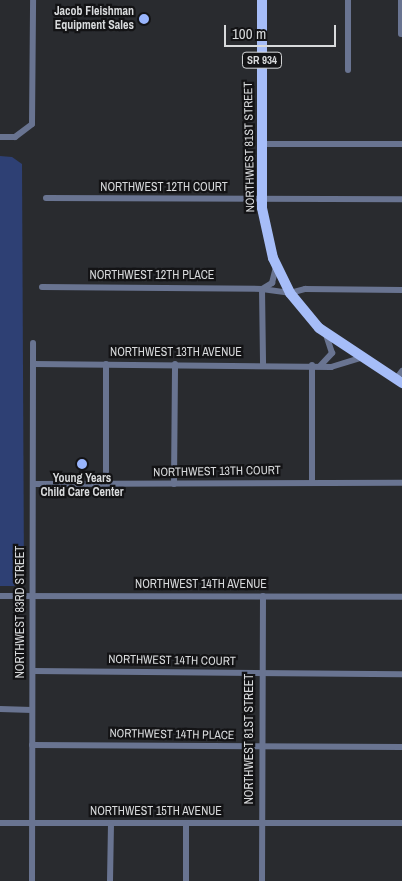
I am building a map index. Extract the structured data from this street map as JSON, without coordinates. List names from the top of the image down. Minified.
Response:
{"streets":{"main road":["SR 934","NORTHWEST 81ST STREET"],"street":["NORTHWEST 12TH COURT","NORTHWEST 12TH PLACE","NORTHWEST 13TH AVENUE","NORTHWEST 13TH COURT","NORTHWEST 14TH AVENUE","NORTHWEST 83RD STREET","NORTHWEST 14TH COURT","NORTHWEST 14TH PLACE","NORTHWEST 15TH AVENUE"]},"crossings":[["NORTHWEST 81ST STREET","NORTHWEST 12TH COURT"],["NORTHWEST 81ST STREET","NORTHWEST 12TH PLACE"],["NORTHWEST 81ST STREET","NORTHWEST 13TH AVENUE"],["NORTHWEST 81ST STREET","NORTHWEST 14TH AVENUE"],["NORTHWEST 81ST STREET","NORTHWEST 14TH COURT"],["NORTHWEST 81ST STREET","NORTHWEST 14TH PLACE"],["NORTHWEST 81ST STREET","NORTHWEST 15TH AVENUE"],["NORTHWEST 13TH AVENUE","NORTHWEST 83RD STREET"],["NORTHWEST 13TH COURT","NORTHWEST 83RD STREET"],["NORTHWEST 14TH AVENUE","NORTHWEST 83RD STREET"],["NORTHWEST 83RD STREET","NORTHWEST 14TH COURT"],["NORTHWEST 83RD STREET","NORTHWEST 14TH PLACE"],["NORTHWEST 83RD STREET","NORTHWEST 15TH AVENUE"]],"places":["Jacob Fleishman Equipment Sales","Young Years Child Care Center"],"scale_bar":"100 m"}
